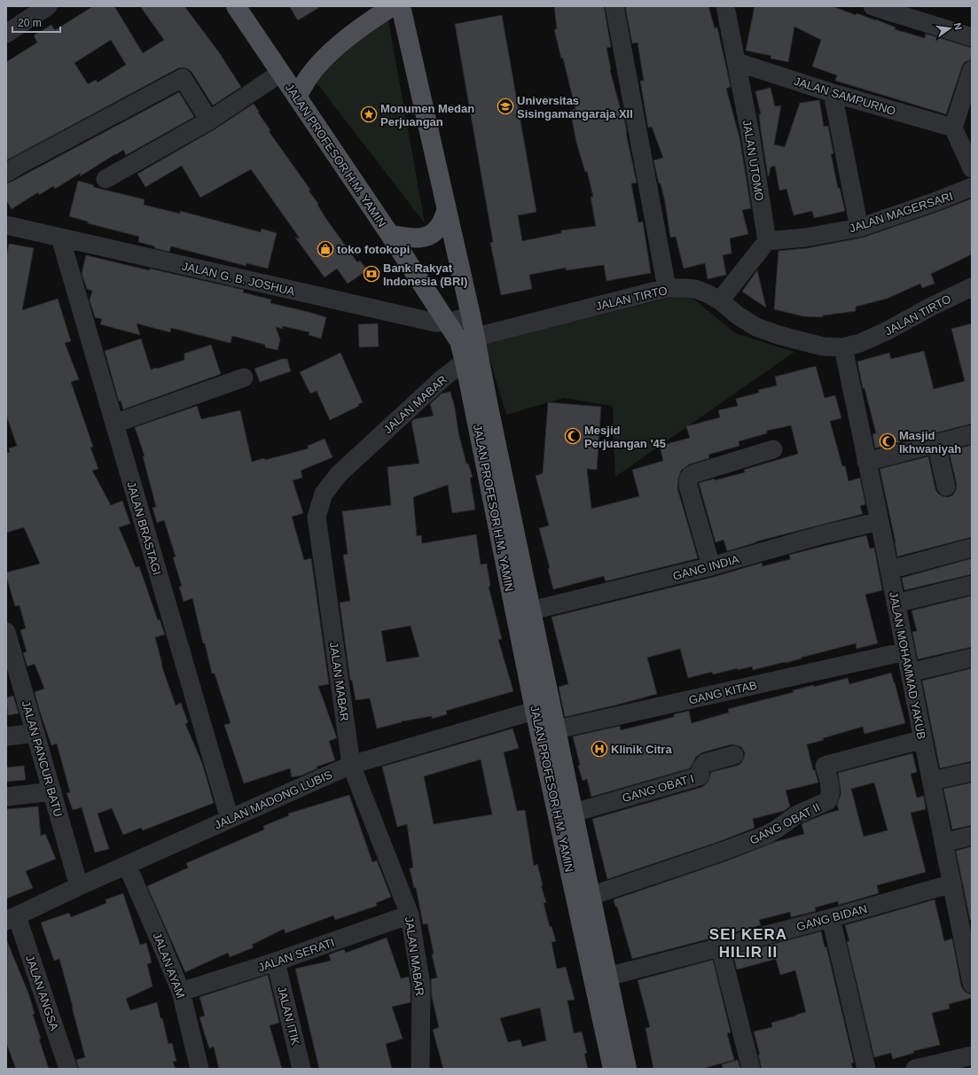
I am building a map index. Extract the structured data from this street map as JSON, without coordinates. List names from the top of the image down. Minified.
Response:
{"streets":{"main road":["JALAN PROFESOR H.M. YAMIN"],"street":["JALAN SAMPURNO","JALAN UTOMO","JALAN MAGERSARI","JALAN G. B. JOSHUA","JALAN TIRTO","JALAN MABAR","JALAN BRASTAGI","GANG INDIA","JALAN MOHAMMAD YAKUB","GANG KITAB","JALAN PANCUR BATU","GANG OBAT I","JALAN MADONG LUBIS","GANG OBAT II","GANG BIDAN","JALAN SERATI","JALAN AYAM","JALAN ANGSA","JALAN ITIK"]},"crossings":[["JALAN SAMPURNO","JALAN UTOMO"],["JALAN PROFESOR H.M. YAMIN","JALAN G. B. JOSHUA"],["JALAN PROFESOR H.M. YAMIN","JALAN TIRTO"],["JALAN PROFESOR H.M. YAMIN","JALAN MABAR"],["JALAN PROFESOR H.M. YAMIN","GANG INDIA"],["JALAN PROFESOR H.M. YAMIN","GANG KITAB"],["JALAN PROFESOR H.M. YAMIN","GANG OBAT I"],["JALAN PROFESOR H.M. YAMIN","JALAN MADONG LUBIS"],["JALAN PROFESOR H.M. YAMIN","GANG OBAT II"],["JALAN PROFESOR H.M. YAMIN","GANG BIDAN"],["JALAN UTOMO","JALAN MAGERSARI"],["JALAN G. B. JOSHUA","JALAN BRASTAGI"],["JALAN TIRTO","JALAN MOHAMMAD YAKUB"],["JALAN MABAR","JALAN MADONG LUBIS"],["JALAN MABAR","JALAN SERATI"],["JALAN BRASTAGI","JALAN MADONG LUBIS"],["GANG INDIA","JALAN MOHAMMAD YAKUB"],["JALAN MOHAMMAD YAKUB","GANG KITAB"],["JALAN MOHAMMAD YAKUB","GANG OBAT II"],["JALAN MOHAMMAD YAKUB","GANG BIDAN"],["JALAN PANCUR BATU","JALAN MADONG LUBIS"],["JALAN MADONG LUBIS","JALAN AYAM"],["JALAN MADONG LUBIS","JALAN ANGSA"],["JALAN SERATI","JALAN AYAM"],["JALAN SERATI","JALAN ITIK"]],"districts":["SEI KERA HILIR II"],"places":{"school or university":["Universitas Sisingamangaraja XII"],"place":["Monumen Medan Perjuangan"],"shop":["toko fotokopi"],"bank":["Bank Rakyat Indonesia (BRI)"],"mosque":["Mesjid Perjuangan '45","Masjid Ikhwaniyah"],"hospital":["Klinik Citra"]},"scale_bar":"20 m","north":"right"}
